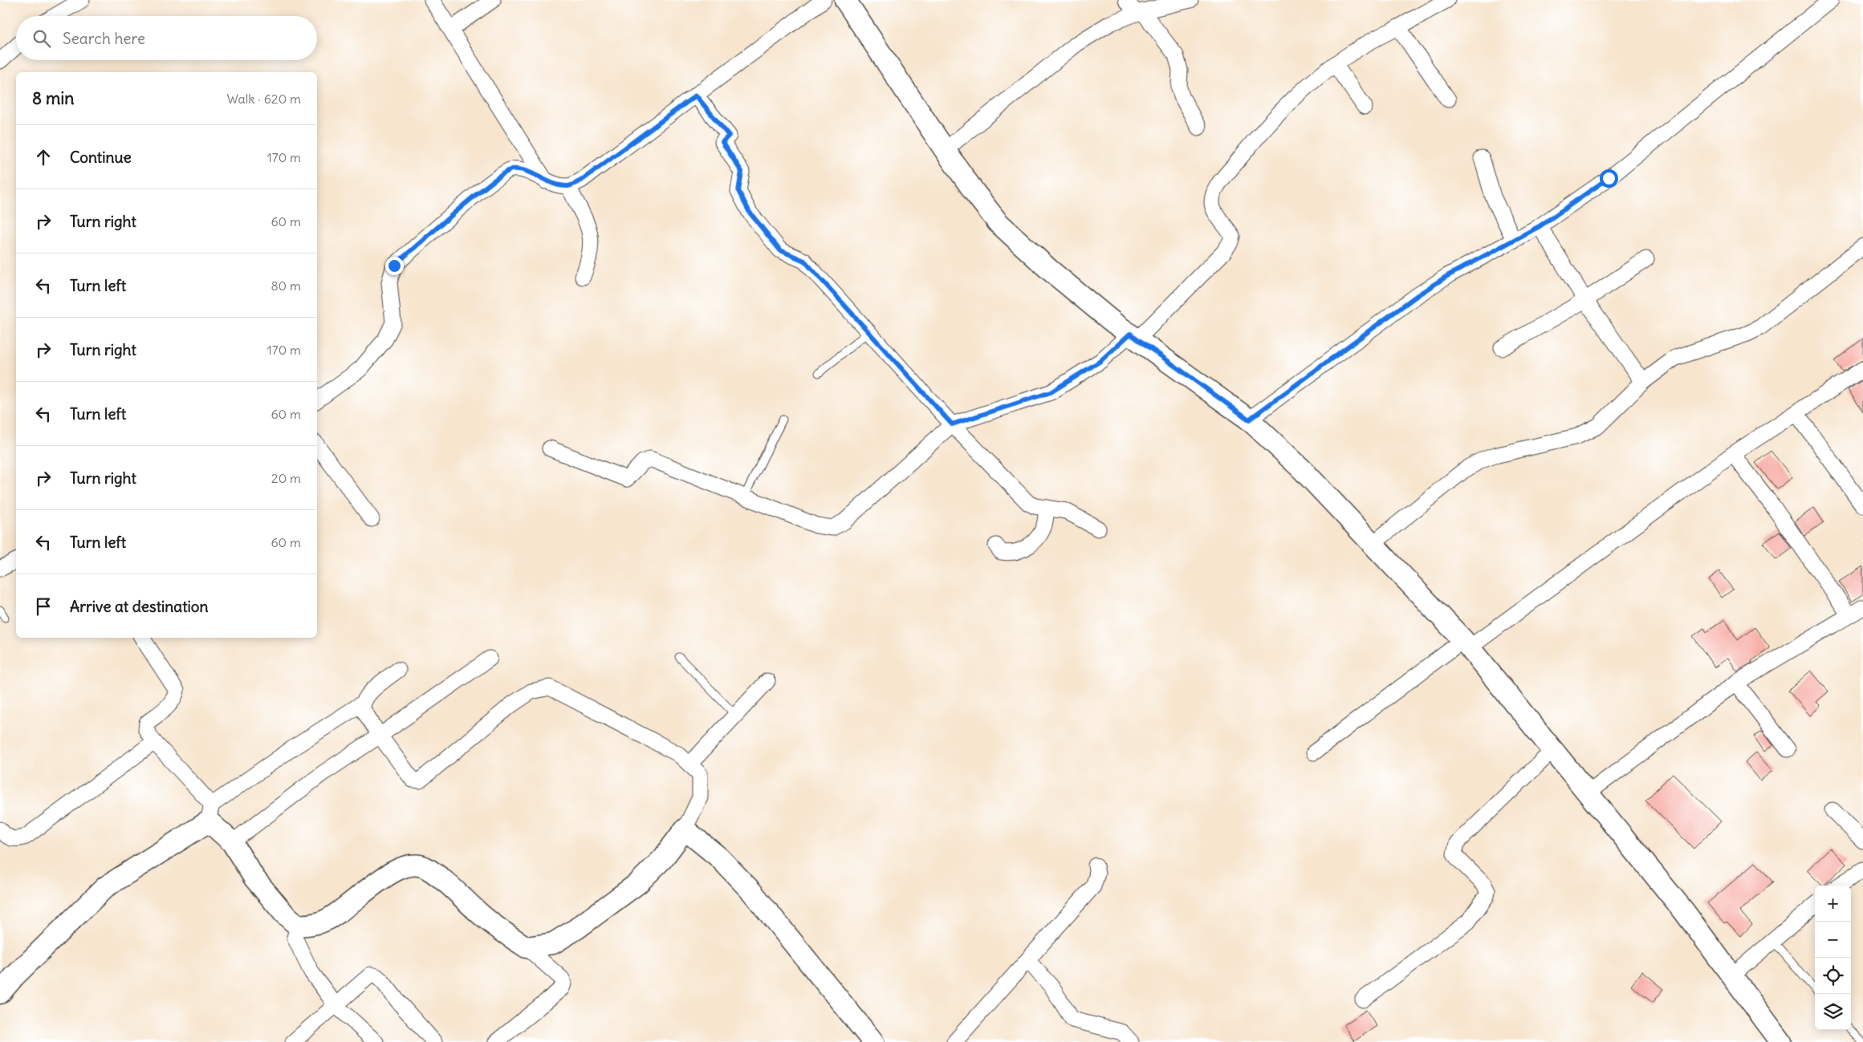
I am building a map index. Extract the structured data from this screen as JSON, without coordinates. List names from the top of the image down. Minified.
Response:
{"page":{"search":"Search here","heading":["8 min","Walk · 620 m"],"list":[["Continue","170 m"],["Turn right","60 m"],["Turn left","80 m"],["Turn right","170 m"],["Turn left","60 m"],["Turn right","20 m"],["Turn left","60 m"],"Arrive at destination"],"map_buttons":["+","−"]}}
